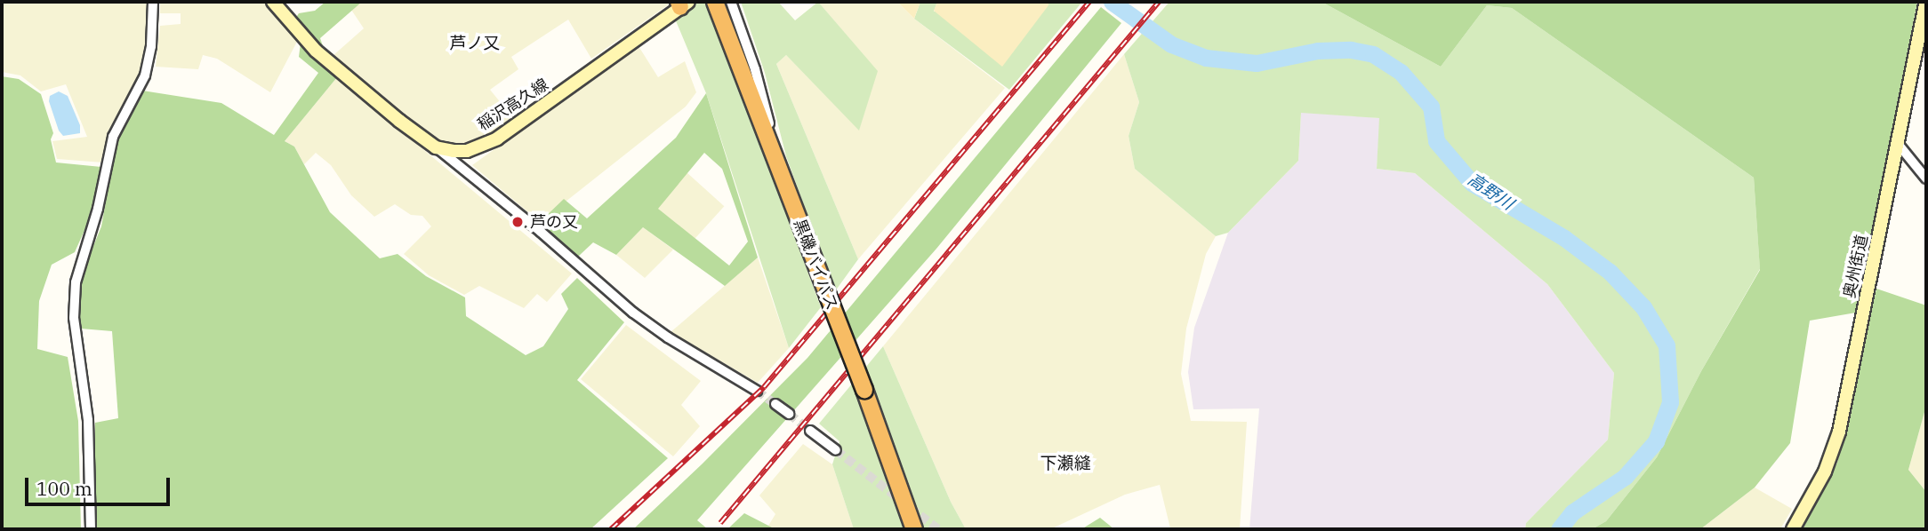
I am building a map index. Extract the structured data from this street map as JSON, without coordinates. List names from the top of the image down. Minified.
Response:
{"streets":{"highway":["黒磯バイパス"],"main road":["稲沢高久線","奥州街道"]},"districts":["芦ノ又","下瀬縫"],"water":["高野川"],"places":["芦の又"],"scale_bar":"100 m"}
